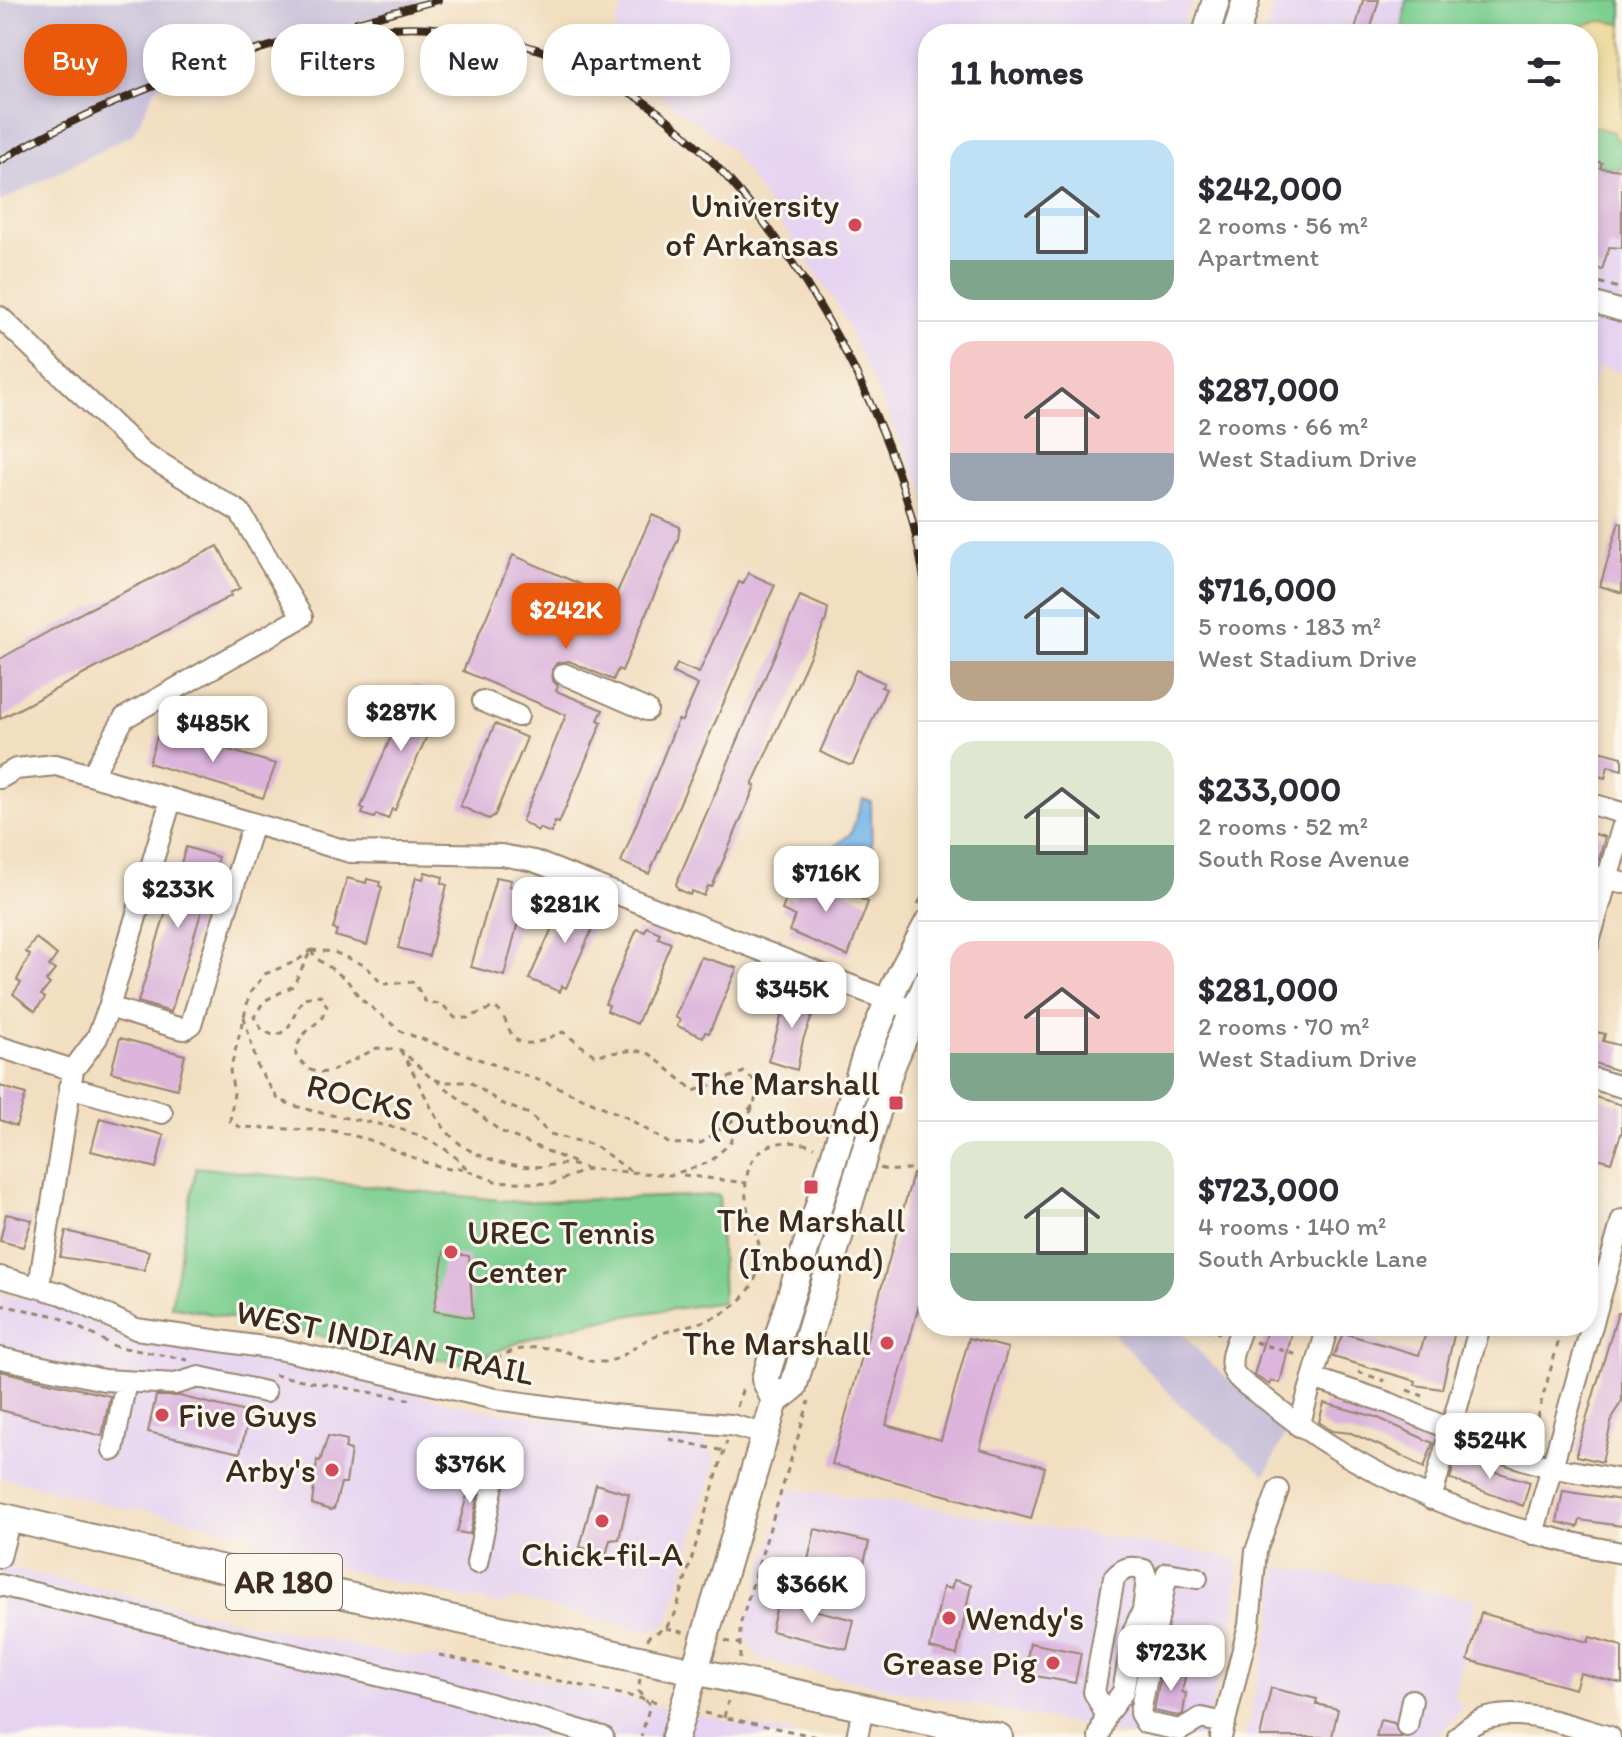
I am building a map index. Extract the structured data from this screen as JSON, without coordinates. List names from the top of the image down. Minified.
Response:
{"streets":{"main road":["AR 180"],"street":["WEST INDIAN TRAIL"],"path":["ROCKS"]},"places":{"other":["University of Arkansas","UREC Tennis Center","The Marshall","Five Guys","Arby's","Chick-fil-A","Wendy's","Grease Pig"],"transit":["The Marshall (Outbound)","The Marshall (Inbound)"]},"page":{"chip":["Buy","Rent","Filters","New","Apartment"],"heading":"11 homes","list":[{"name":"$242,000","note":"2 rooms · 56 m² · Apartment"},{"name":"$287,000","note":"2 rooms · 66 m² · West Stadium Drive"},{"name":"$716,000","note":"5 rooms · 183 m² · West Stadium Drive"},{"name":"$233,000","note":"2 rooms · 52 m² · South Rose Avenue"},{"name":"$281,000","note":"2 rooms · 70 m² · West Stadium Drive"},{"name":"$723,000","note":"4 rooms · 140 m² · South Arbuckle Lane"}],"price":["$242K","$287K","$485K","$716K","$233K","$281K","$345K","$524K","$376K","$366K","$723K"]}}
